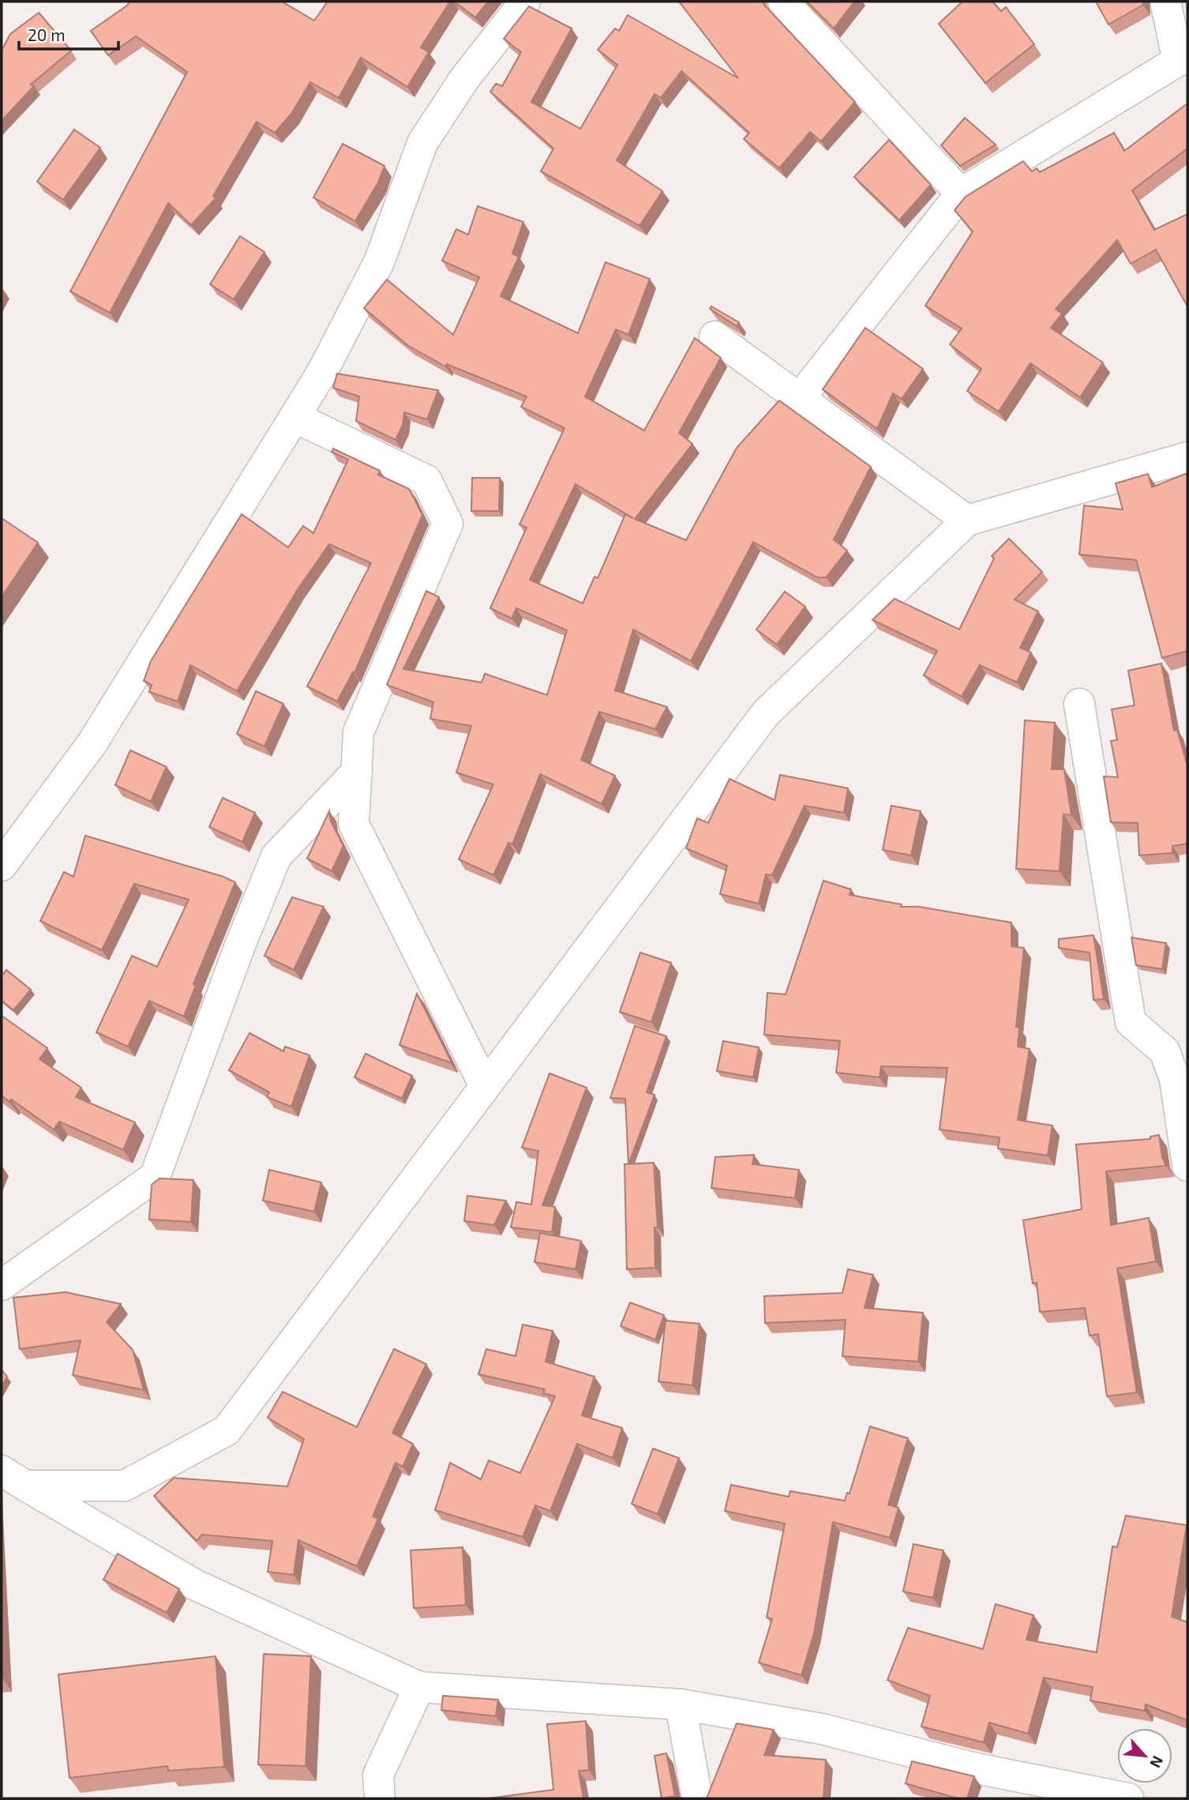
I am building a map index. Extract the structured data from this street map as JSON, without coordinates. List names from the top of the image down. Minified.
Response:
{"scale_bar":"20 m","north":"bottom right"}
